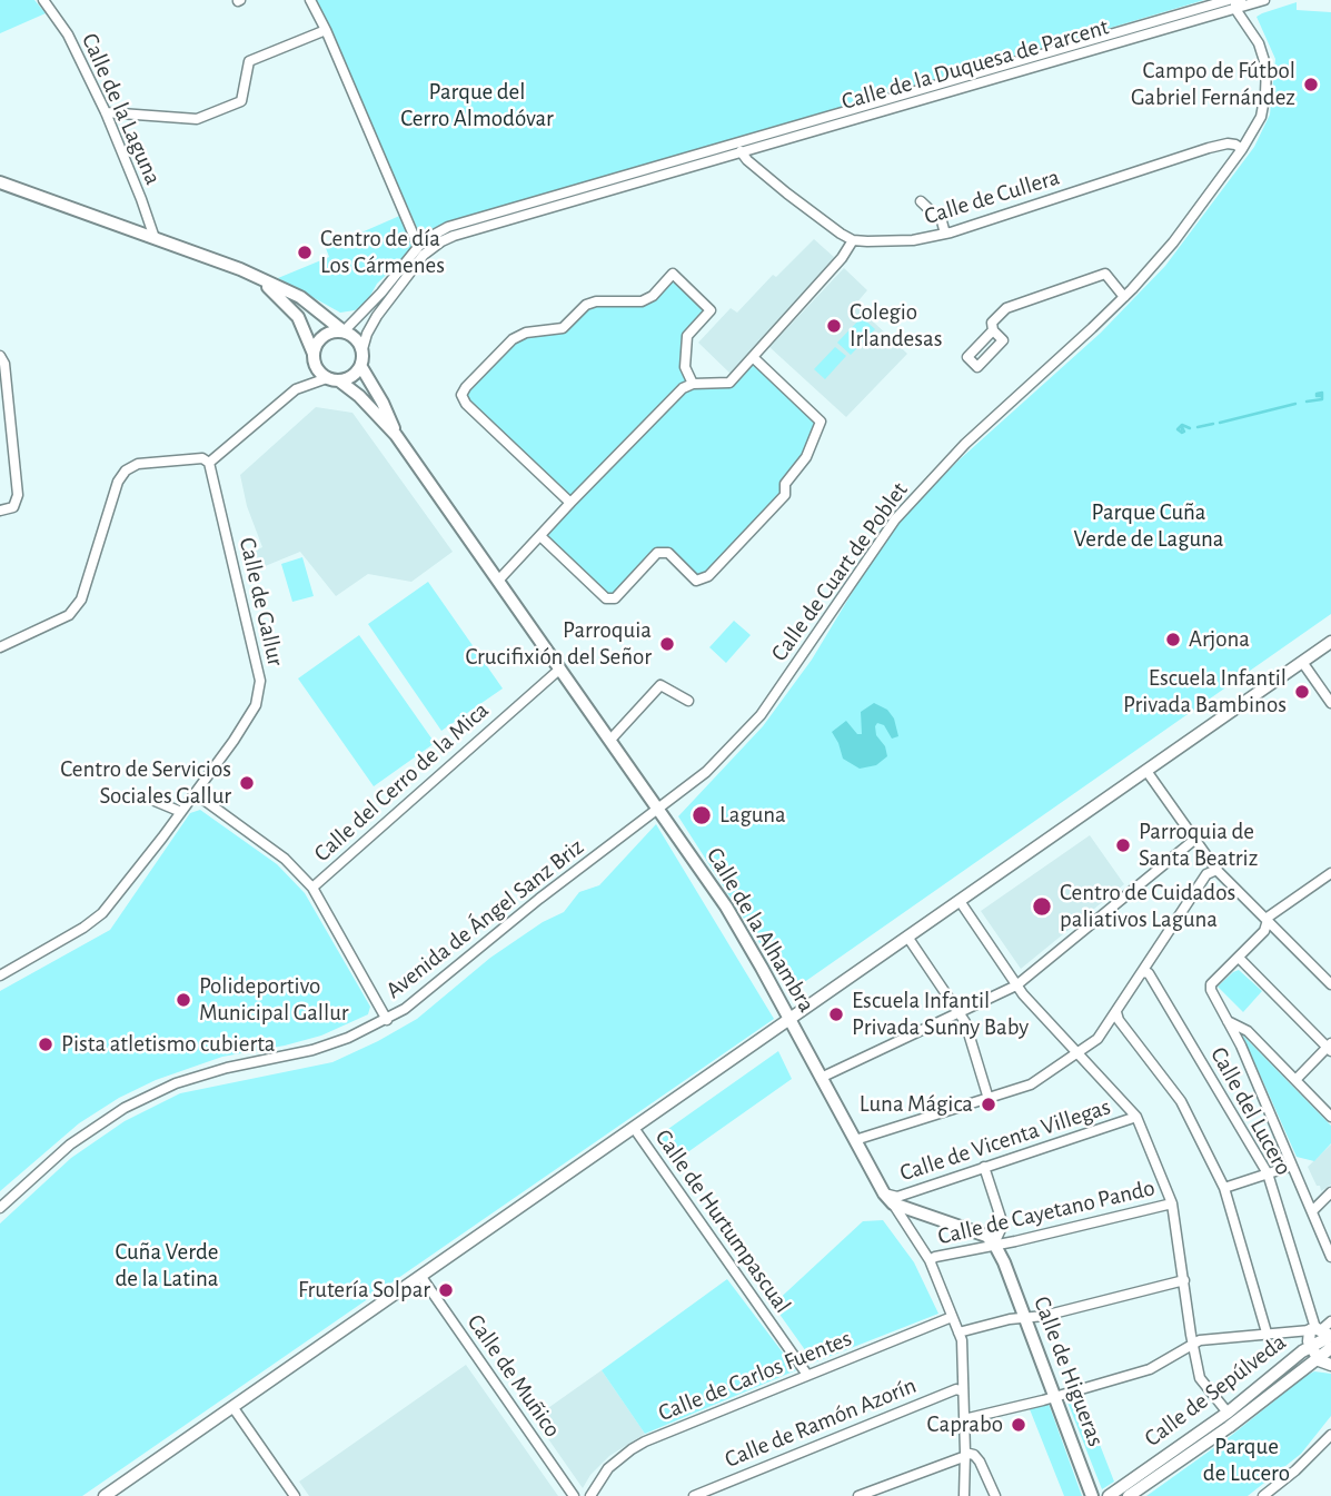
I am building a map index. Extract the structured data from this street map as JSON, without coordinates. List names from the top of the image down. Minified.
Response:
{"streets":{"main road":["Calle de la Alhambra","Calle de Higueras"],"street":["Calle de la Duquesa de Parcent","Calle de la Laguna","Calle de Cullera","Calle de Cuart de Poblet","Calle de Gallur","Calle del Cerro de la Mica","Avenida de Ángel Sanz Briz","Calle del Lucero","Calle de Vicenta Villegas","Calle de Cayetano Pando","Calle de Hurtumpascual","Calle de Muñico","Calle de Carlos Fuentes","Calle de Sepúlveda","Calle de Ramón Azorín"]},"crossings":[["Calle de la Duquesa de Parcent","Calle de Cuart de Poblet"],["Calle de la Duquesa de Parcent","Calle de la Alhambra"],["Calle de Cullera","Calle de Cuart de Poblet"],["Calle de Cuart de Poblet","Avenida de Ángel Sanz Briz"],["Calle de Cuart de Poblet","Calle de la Alhambra"],["Calle de Gallur","Calle del Cerro de la Mica"],["Calle del Cerro de la Mica","Calle de la Alhambra"],["Avenida de Ángel Sanz Briz","Calle de la Alhambra"],["Calle de la Alhambra","Calle de Vicenta Villegas"],["Calle de la Alhambra","Calle de Cayetano Pando"],["Calle de la Alhambra","Calle de Carlos Fuentes"],["Calle de la Alhambra","Calle de Ramón Azorín"],["Calle del Lucero","Calle de Sepúlveda"],["Calle de Cayetano Pando","Calle de Higueras"],["Calle de Hurtumpascual","Calle de Carlos Fuentes"]],"parks":["Parque del Cerro Almodóvar","Parque Cuña Verde de Laguna","Cuña Verde de la Latina","Parque de Lucero"],"places":["Campo de Fútbol Gabriel Fernández","Centro de día Los Cármenes","Colegio Irlandesas","Arjona","Parroquia Crucifixión del Señor","Escuela Infantil Privada Bambinos","Centro de Servicios Sociales Gallur","Laguna","Parroquia de Santa Beatriz","Centro de Cuidados paliativos Laguna","Polideportivo Municipal Gallur","Escuela Infantil Privada Sunny Baby","Pista atletismo cubierta","Luna Mágica","Frutería Solpar","Caprabo"]}
